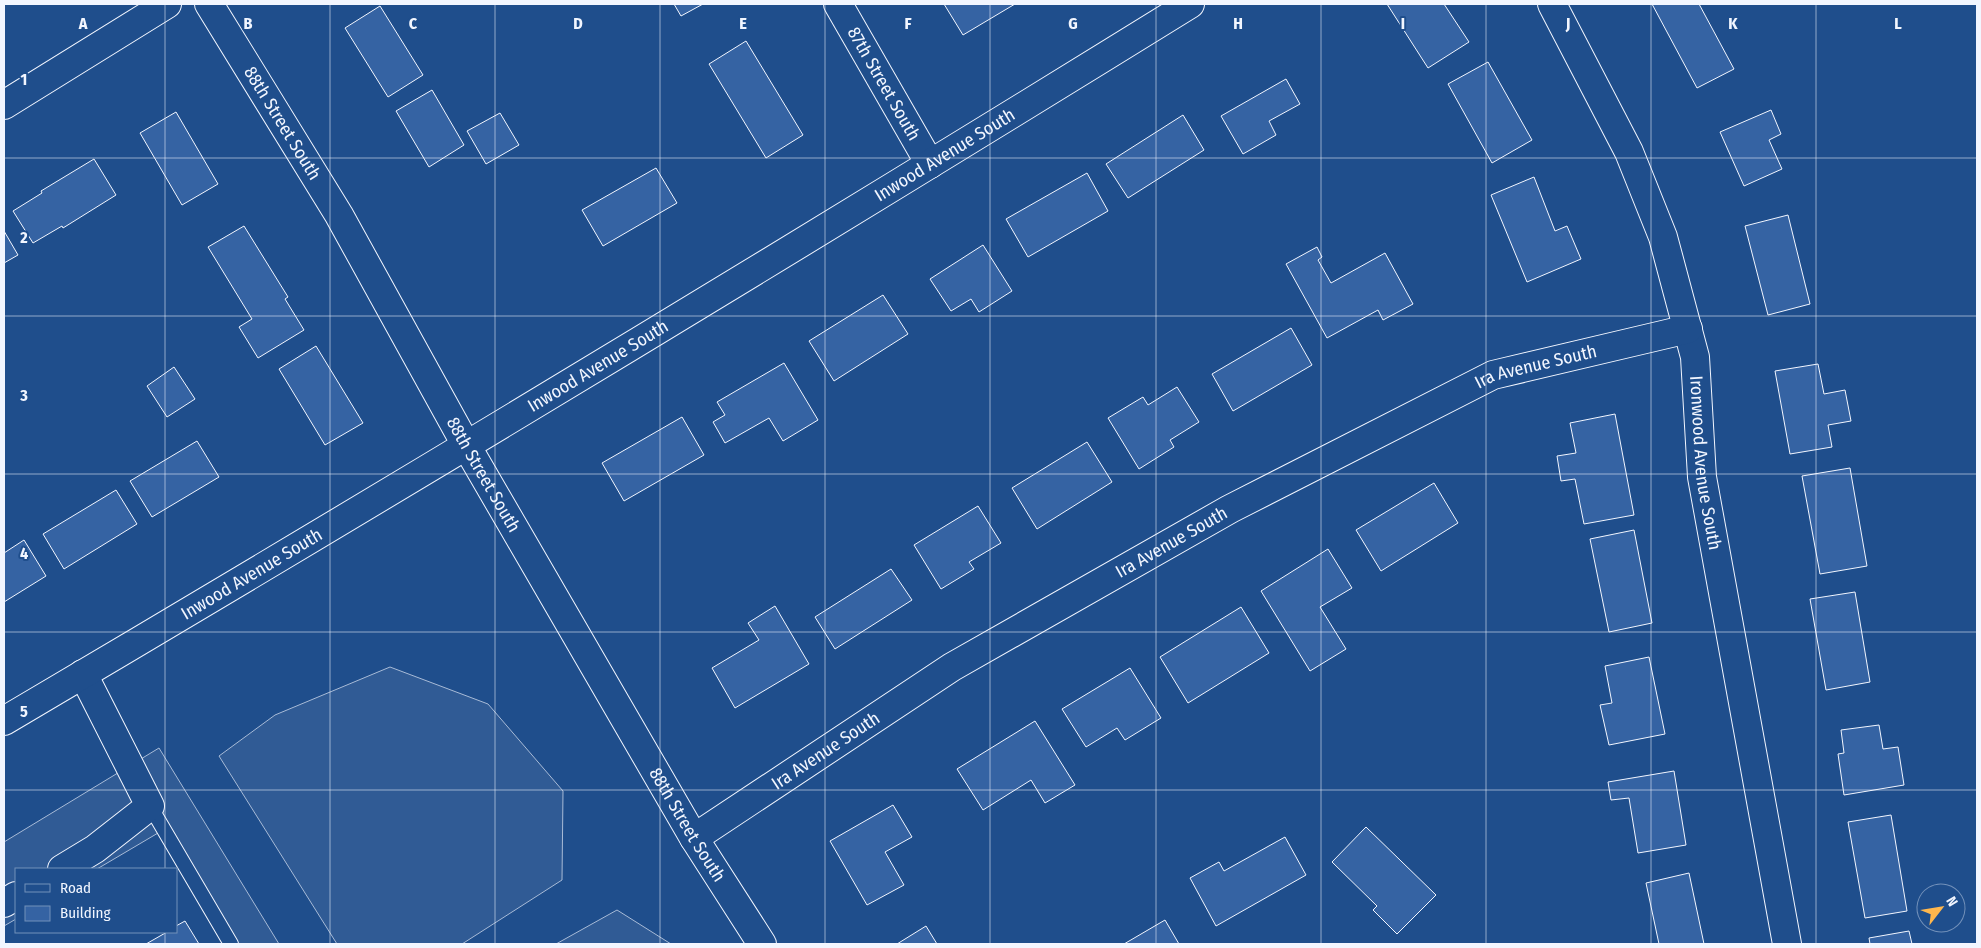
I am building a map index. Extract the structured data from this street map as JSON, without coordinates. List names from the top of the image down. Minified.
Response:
{"streets":{"street":["87th Street South","88th Street South","Inwood Avenue South","Ira Avenue South","Ironwood Avenue South"]},"crossings":[["87th Street South","Inwood Avenue South"],["88th Street South","Inwood Avenue South"],["88th Street South","Ira Avenue South"],["Ira Avenue South","Ironwood Avenue South"]],"legend":["Road","Building"],"north":"top right","grid":{"columns":["A","B","C","D","E","F","G","H","I","J","K","L"],"rows":["1","2","3","4","5"]}}
